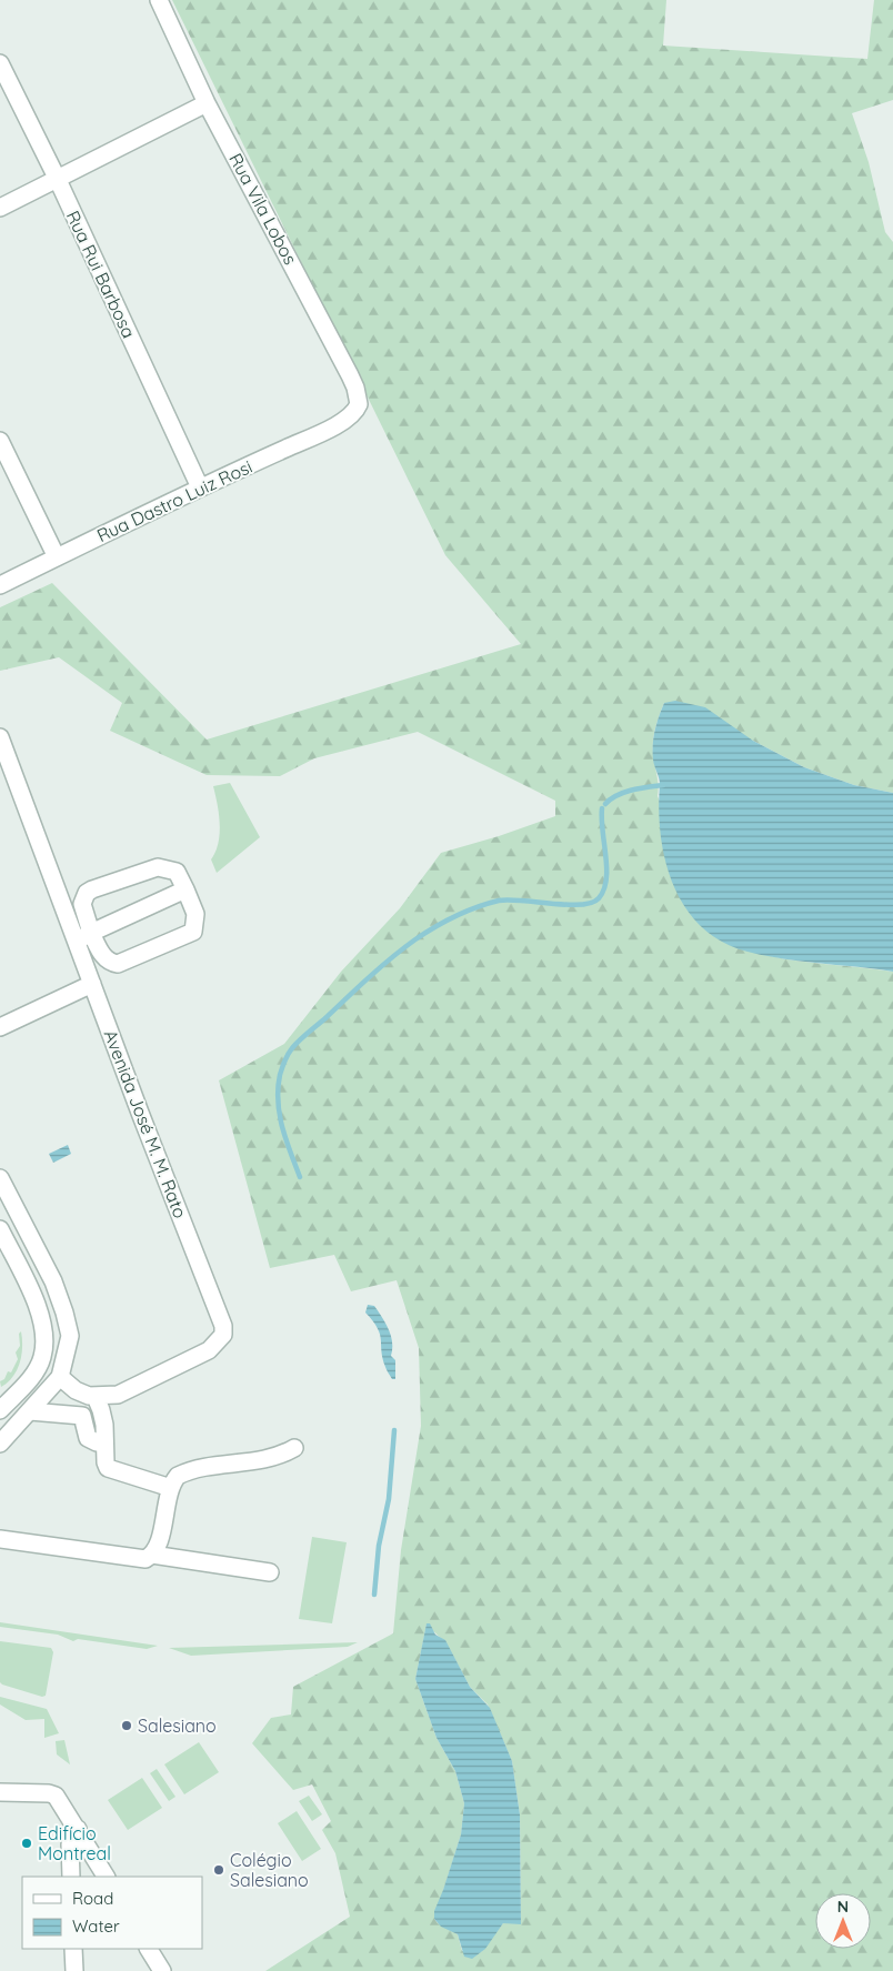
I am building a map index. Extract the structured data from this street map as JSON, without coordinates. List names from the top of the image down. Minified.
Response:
{"streets":{"street":["Rua Vila Lobos","Rua Rui Barbosa","Rua Dastro Luiz Rosi","Avenida José M. M. Rato"]},"crossings":[["Rua Vila Lobos","Rua Dastro Luiz Rosi"],["Rua Rui Barbosa","Rua Dastro Luiz Rosi"]],"places":["Salesiano","Edifício Montreal","Colégio Salesiano"],"legend":["Road","Water"],"north":"top"}
